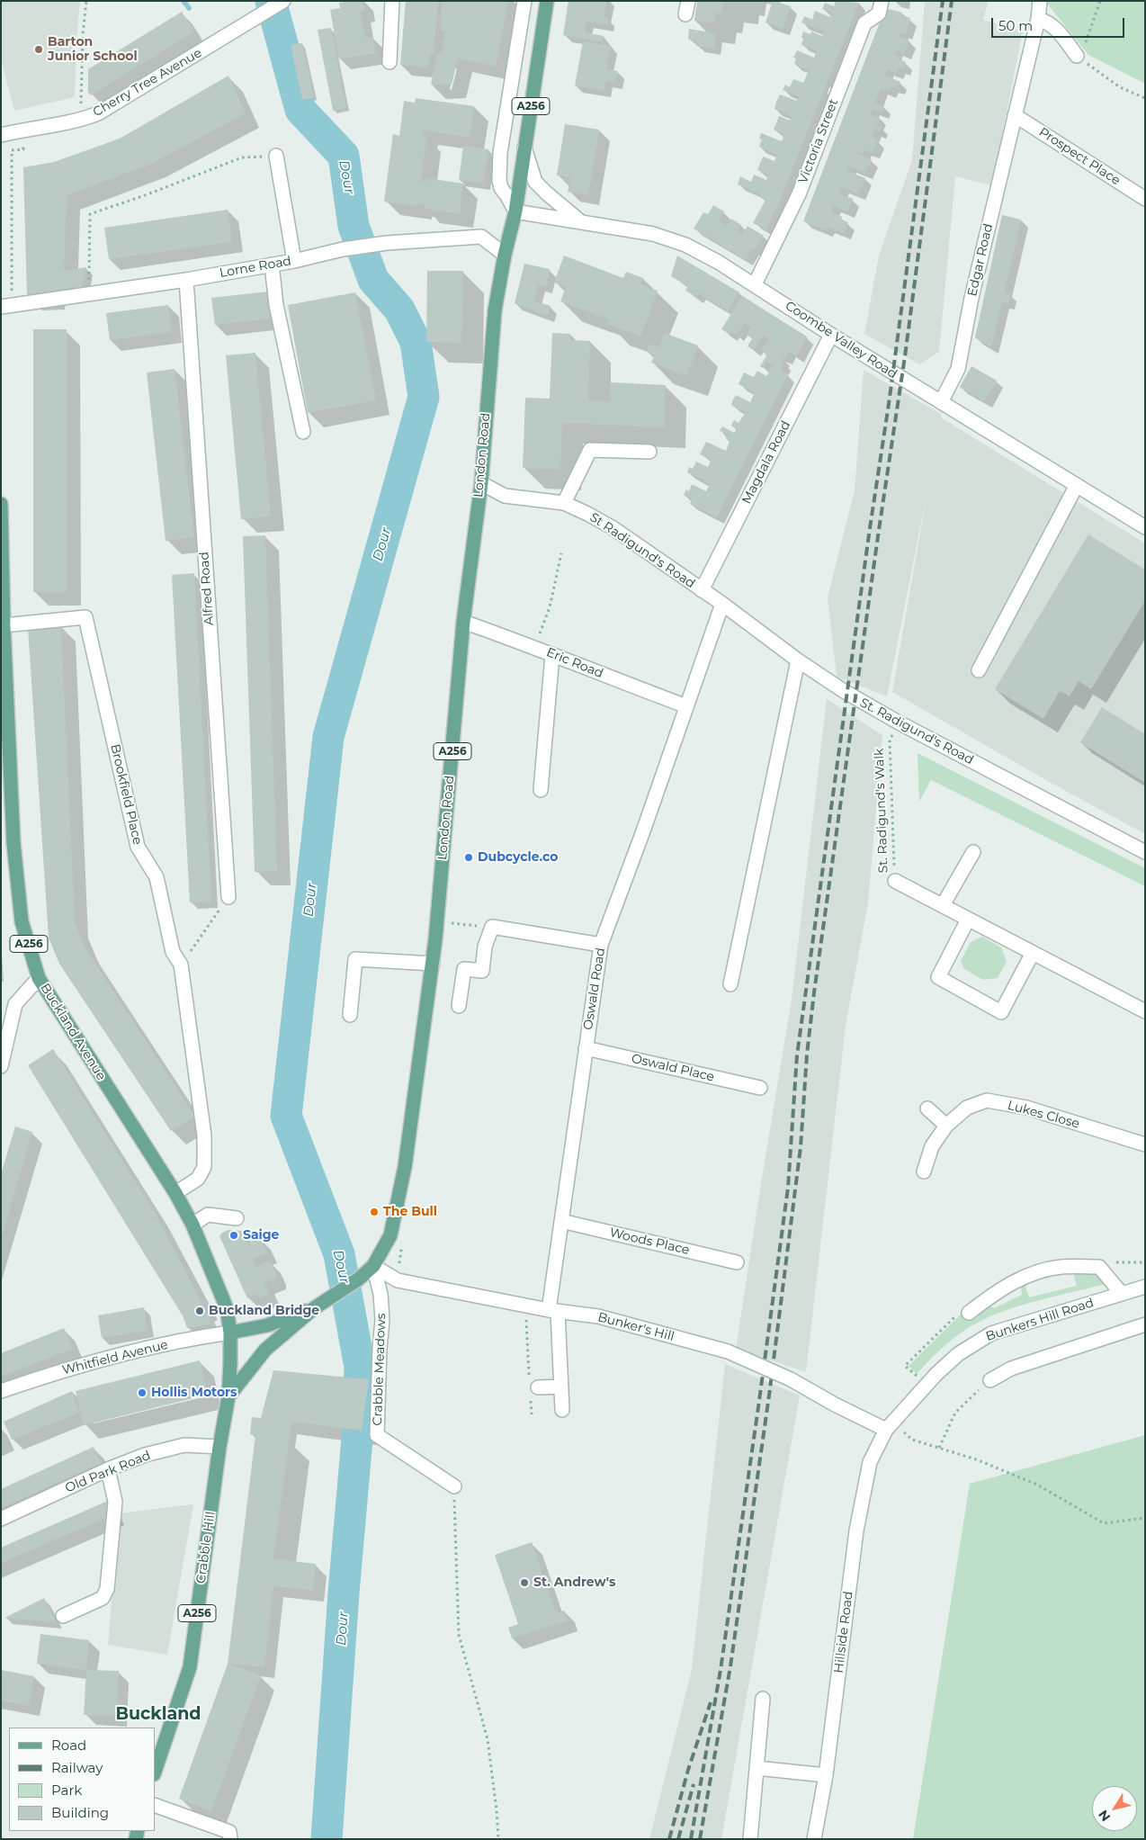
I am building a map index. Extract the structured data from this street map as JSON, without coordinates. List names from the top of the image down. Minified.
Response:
{"streets":{"main road":["A256","London Road","Buckland Avenue","Crabble Hill"],"street":["Cherry Tree Avenue","Victoria Street","Prospect Place","Edgar Road","Lorne Road","Coombe Valley Road","Magdala Road","St Radigund's Road","Alfred Road","Eric Road","St. Radigund's Road","Brookfield Place","Oswald Road","Oswald Place","Lukes Close","Woods Place","Bunkers Hill Road","Bunker's Hill","Whitfield Avenue","Crabble Meadows","Old Park Road","Hillside Road"],"path":["St. Radigund's Walk"]},"crossings":[["Victoria Street","Coombe Valley Road"],["Prospect Place","Edgar Road"],["Edgar Road","Coombe Valley Road"],["Lorne Road","London Road"],["Lorne Road","Alfred Road"],["Coombe Valley Road","London Road"],["Coombe Valley Road","Magdala Road"],["London Road","St Radigund's Road"],["London Road","Eric Road"],["London Road","Buckland Avenue"],["London Road","Bunker's Hill"],["London Road","Whitfield Avenue"],["London Road","Crabble Meadows"],["London Road","Crabble Hill"],["Magdala Road","St Radigund's Road"],["Magdala Road","St. Radigund's Road"],["St Radigund's Road","St. Radigund's Road"],["Eric Road","Oswald Road"],["St. Radigund's Road","Oswald Road"],["Brookfield Place","Buckland Avenue"],["Oswald Road","Oswald Place"],["Oswald Road","Woods Place"],["Oswald Road","Bunker's Hill"],["Buckland Avenue","Whitfield Avenue"],["Buckland Avenue","Crabble Hill"],["Bunkers Hill Road","Bunker's Hill"],["Bunkers Hill Road","Hillside Road"],["Bunker's Hill","Crabble Meadows"],["Bunker's Hill","Hillside Road"],["Old Park Road","Crabble Hill"]],"districts":["Buckland"],"water":["Dour"],"places":["Barton Junior School","Dubcycle.co","The Bull","Saige","Buckland Bridge","Hollis Motors","St. Andrew's"],"legend":["Road","Railway","Park","Building"],"scale_bar":"50 m","north":"bottom left"}
